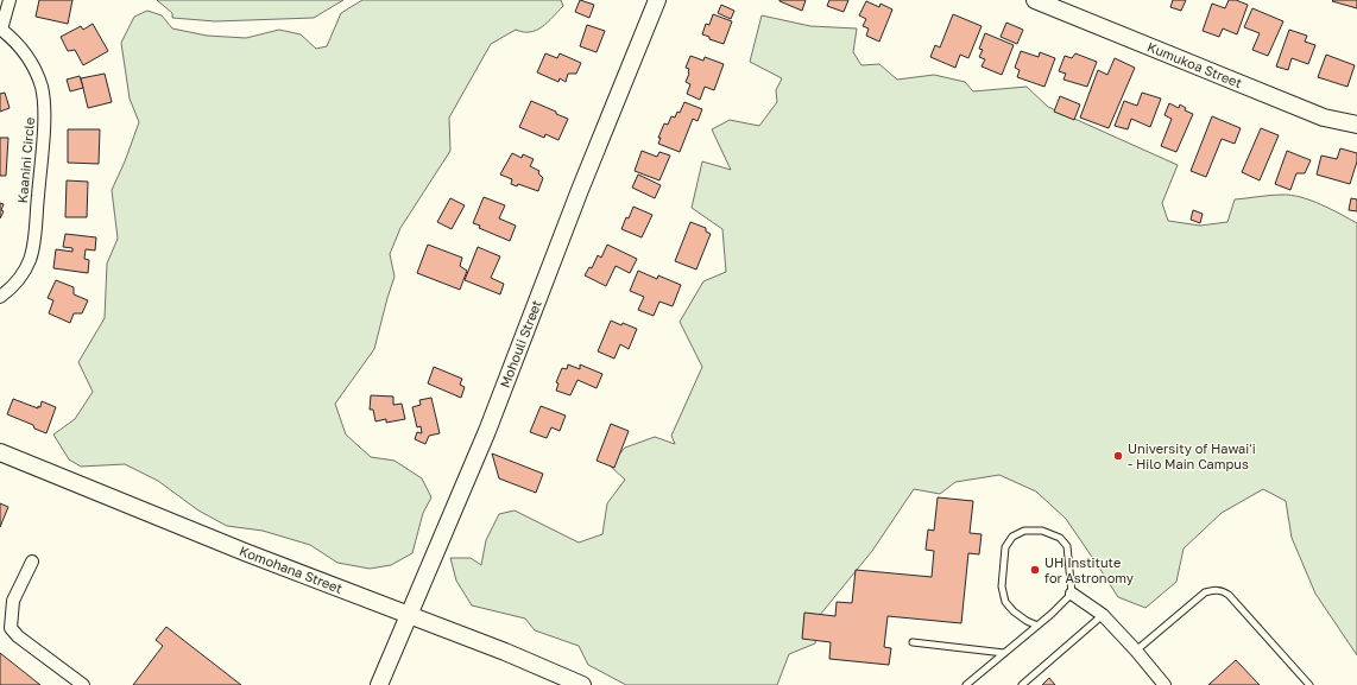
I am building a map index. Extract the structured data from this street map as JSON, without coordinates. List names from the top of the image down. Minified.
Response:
{"streets":{"street":["Kumukoa Street","Kaanini Circle","Mohouli Street","Komohana Street"]},"crossings":[["Mohouli Street","Komohana Street"]],"places":["University of Hawaiʻi - Hilo Main Campus","UH Institute for Astronomy"]}
